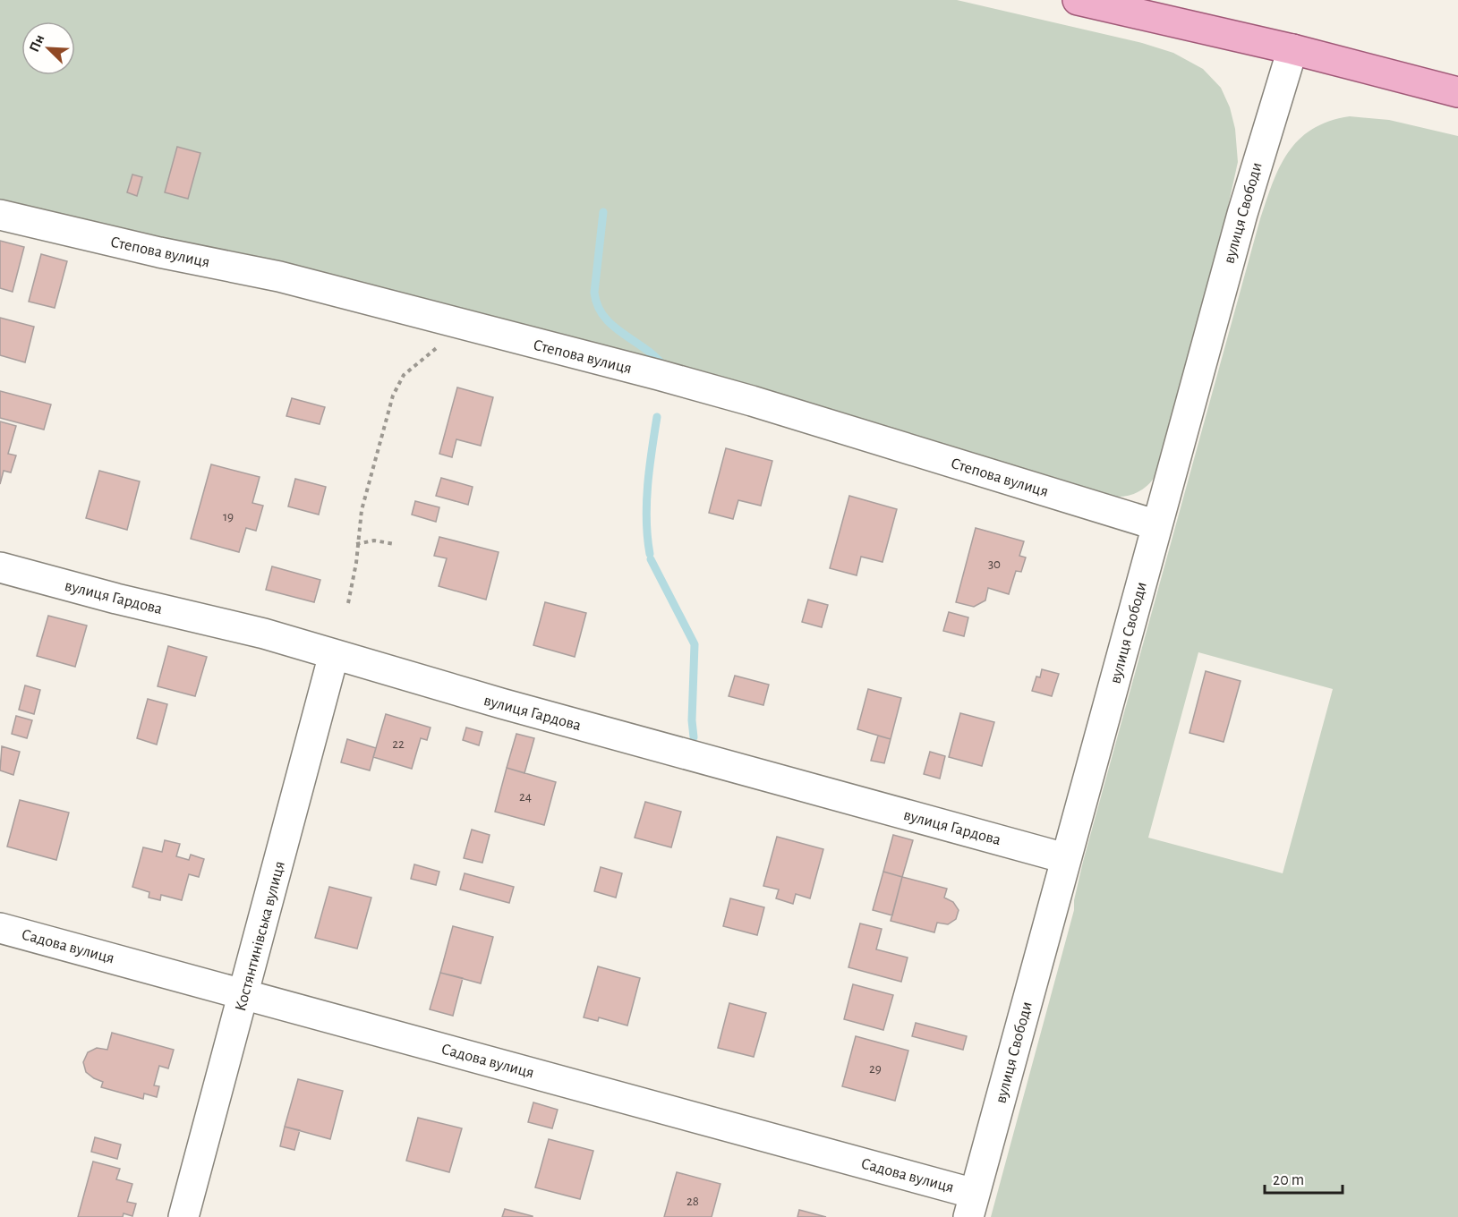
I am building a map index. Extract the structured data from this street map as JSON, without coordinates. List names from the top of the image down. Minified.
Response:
{"streets":{"street":["вулиця Свободи","Степова вулиця","вулиця Гардова","Костянтинівська вулиця","Садова вулиця"]},"crossings":[["вулиця Свободи","Степова вулиця"],["вулиця Свободи","вулиця Гардова"],["вулиця Свободи","Садова вулиця"],["вулиця Гардова","Костянтинівська вулиця"],["Костянтинівська вулиця","Садова вулиця"]],"house_numbers":["19","30","22","24","29","28"],"scale_bar":"20 m","north":"top left"}
